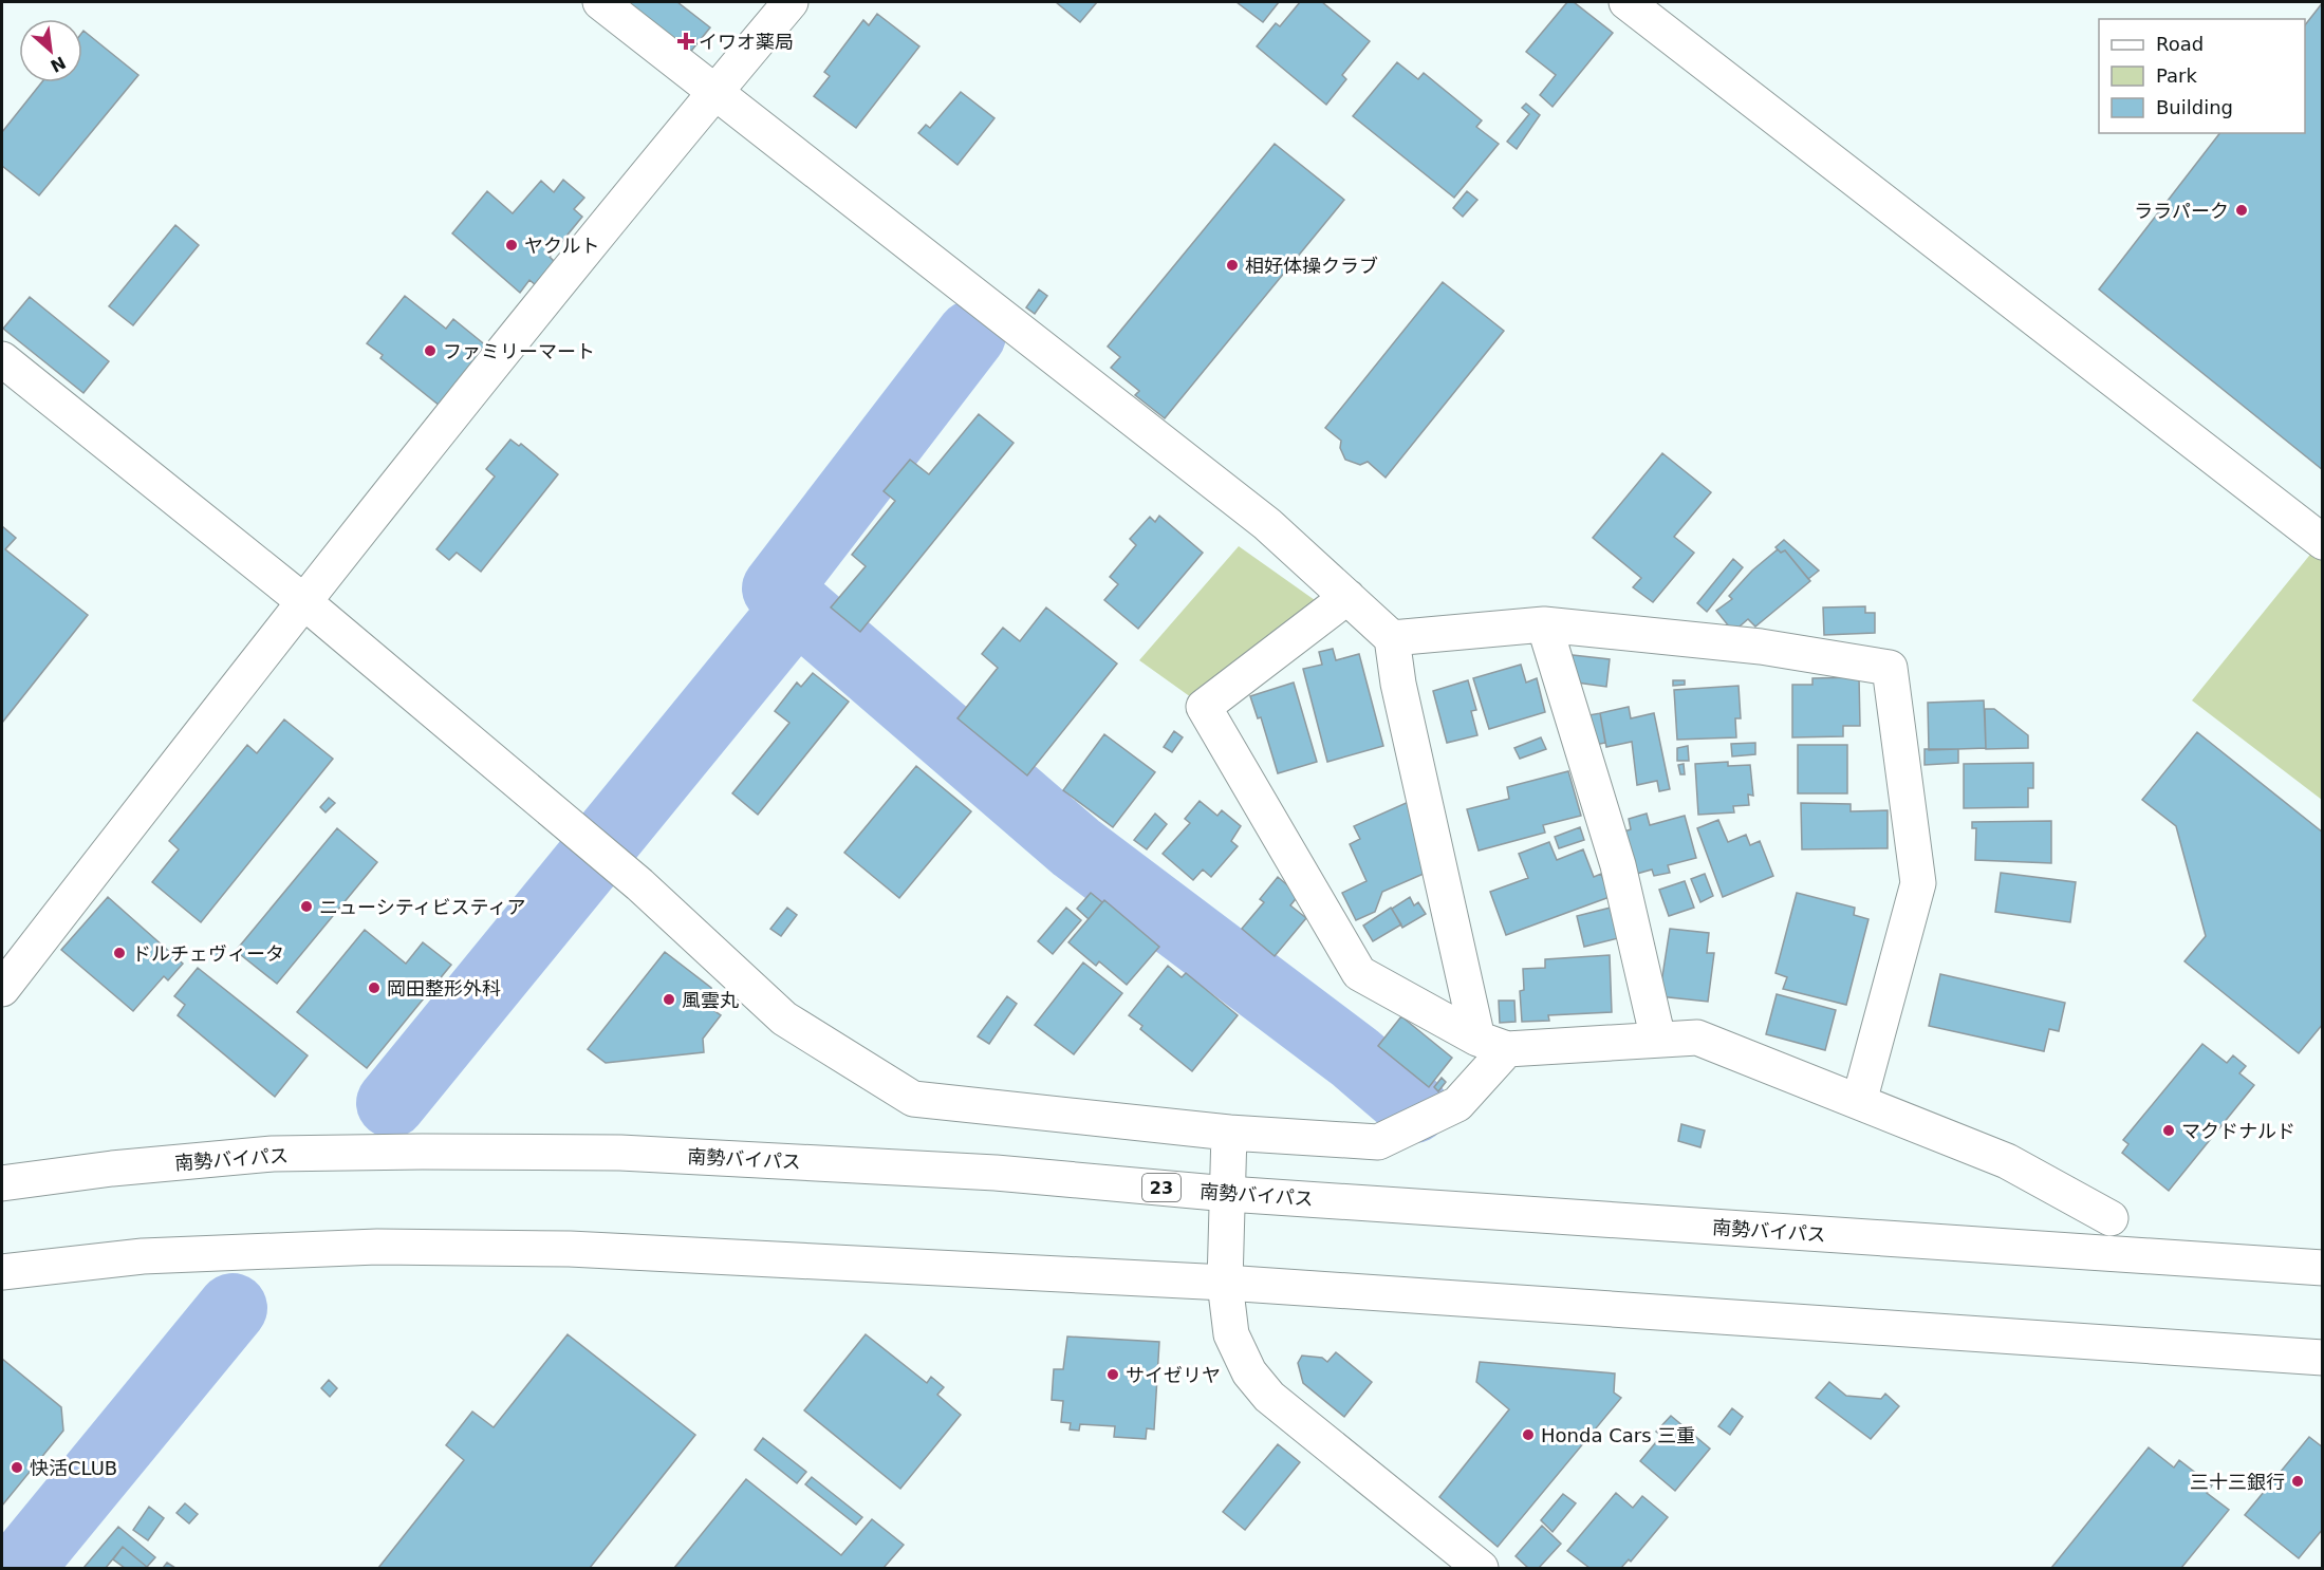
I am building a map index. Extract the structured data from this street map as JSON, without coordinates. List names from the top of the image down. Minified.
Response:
{"streets":{"main road":["南勢バイパス","23"]},"places":{"health":["イワオ薬局"],"other":["ララパーク","ヤクルト","相好体操クラブ","ファミリーマート","ニューシティビスティア","ドルチェヴィータ","岡田整形外科","風雲丸","マクドナルド","サイゼリヤ","Honda Cars 三重","快活CLUB","三十三銀行"]},"legend":["Road","Park","Building"],"north":"bottom right"}
